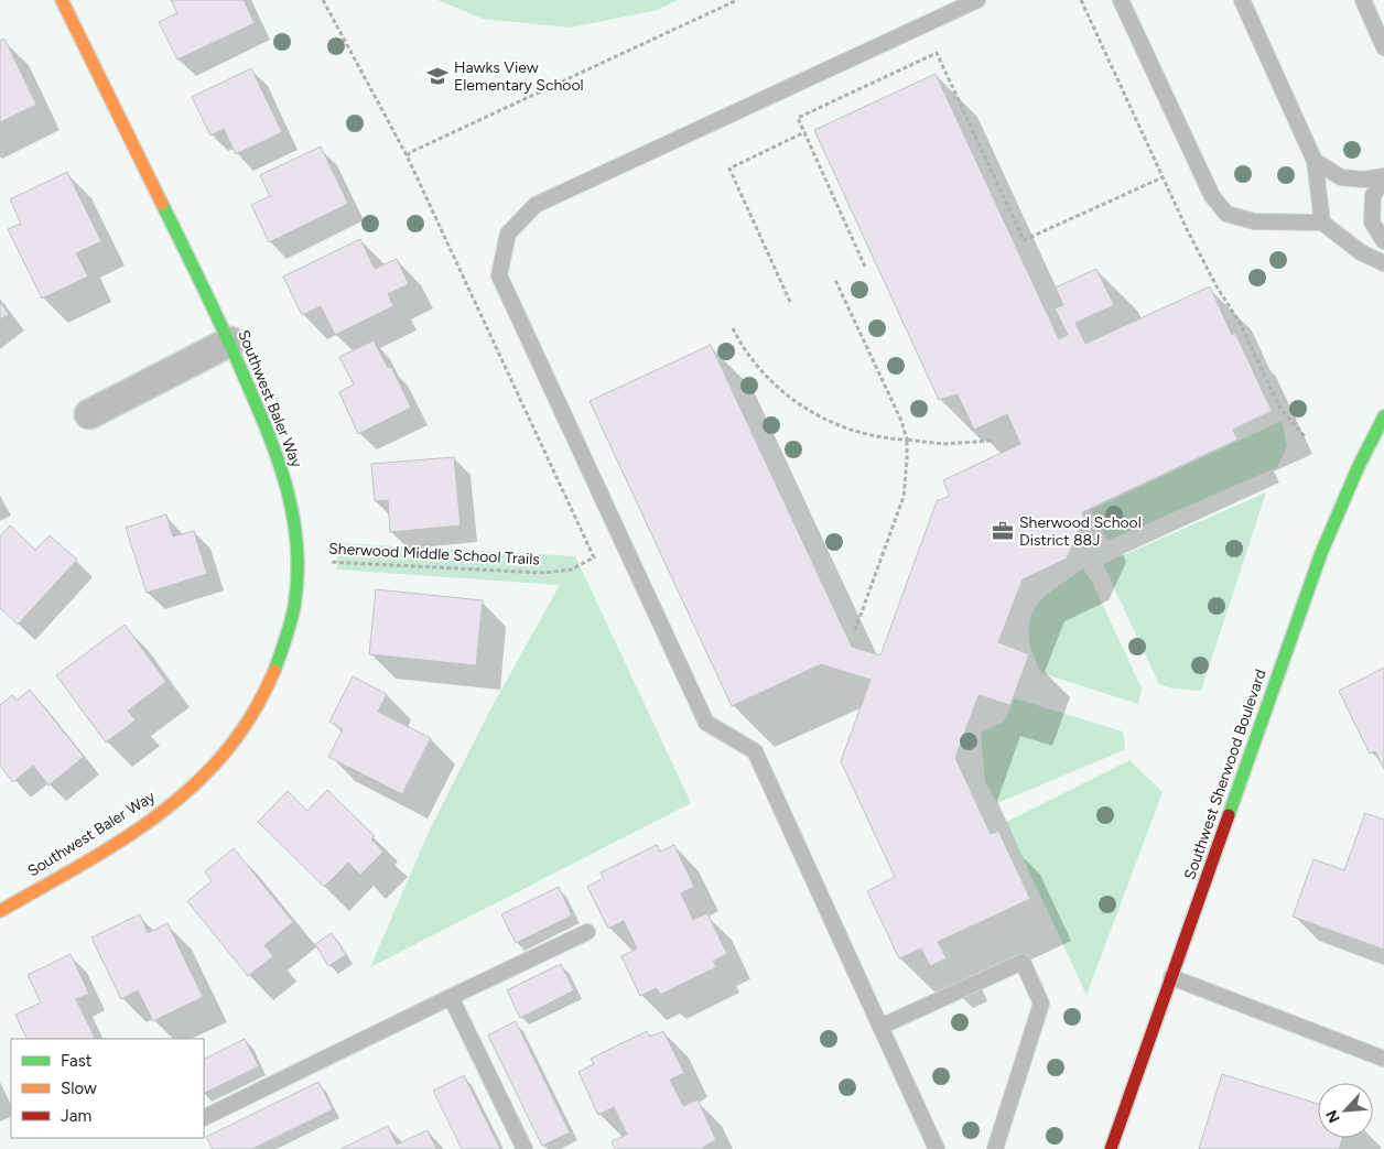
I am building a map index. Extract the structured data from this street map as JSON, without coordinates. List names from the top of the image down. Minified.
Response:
{"streets":{"street":["Southwest Baler Way","Southwest Sherwood Boulevard"],"path":["Sherwood Middle School Trails"]},"crossings":[["Southwest Baler Way","Sherwood Middle School Trails"]],"places":{"school or university":["Hawks View Elementary School"],"office":["Sherwood School District 88J"]},"legend":["Fast","Slow","Jam"],"north":"bottom left"}
